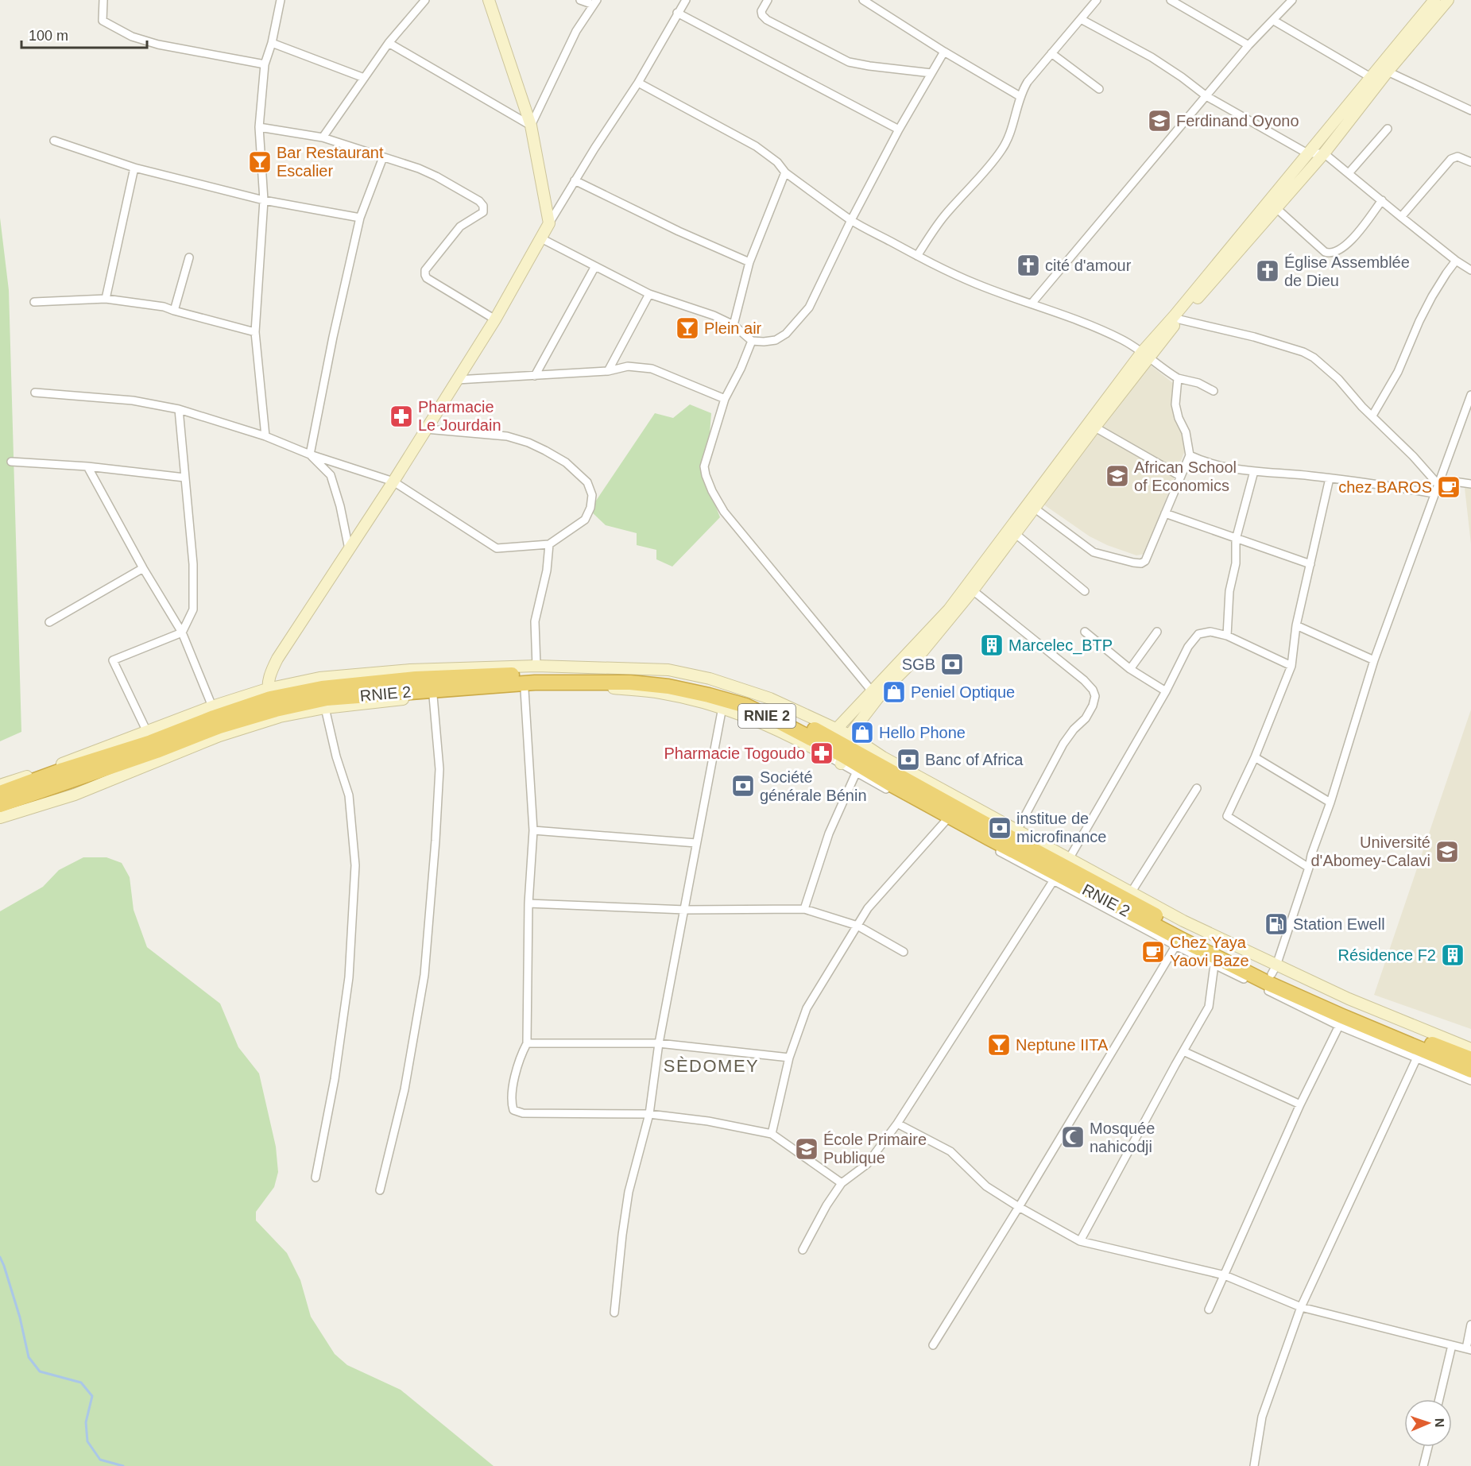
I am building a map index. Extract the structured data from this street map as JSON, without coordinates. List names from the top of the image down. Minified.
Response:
{"streets":{"highway":["RNIE 2"]},"districts":["SÈDOMEY"],"places":{"school or university":["Ferdinand Oyono","African School of Economics","Université d'Abomey-Calavi","École Primaire Publique"],"bar":["Bar Restaurant Escalier","Plein air","Neptune IITA"],"church":["cité d'amour","Église Assemblée de Dieu"],"pharmacy":["Pharmacie Le Jourdain","Pharmacie Togoudo"],"cafe":["chez BAROS","Chez Yaya Yaovi Baze"],"building":["Marcelec_BTP","Résidence F2"],"bank":["SGB","Banc of Africa","Société générale Bénin","institue de microfinance"],"shop":["Peniel Optique","Hello Phone"],"fuel station":["Station Ewell"],"mosque":["Mosquée nahicodji"]},"scale_bar":"100 m","north":"right"}
